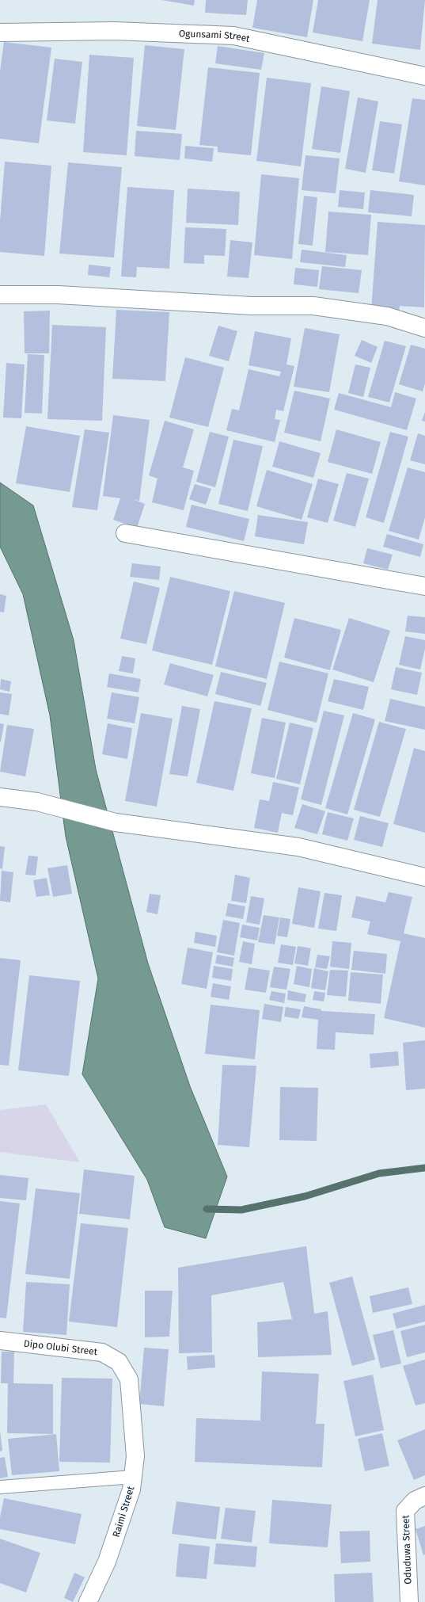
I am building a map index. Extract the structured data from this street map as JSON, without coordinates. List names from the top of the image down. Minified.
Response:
{"streets":{"street":["Ogunsami Street","Dipo Olubi Street","Raimi Street","Oduduwa Street"]},"crossings":[["Dipo Olubi Street","Raimi Street"]]}
